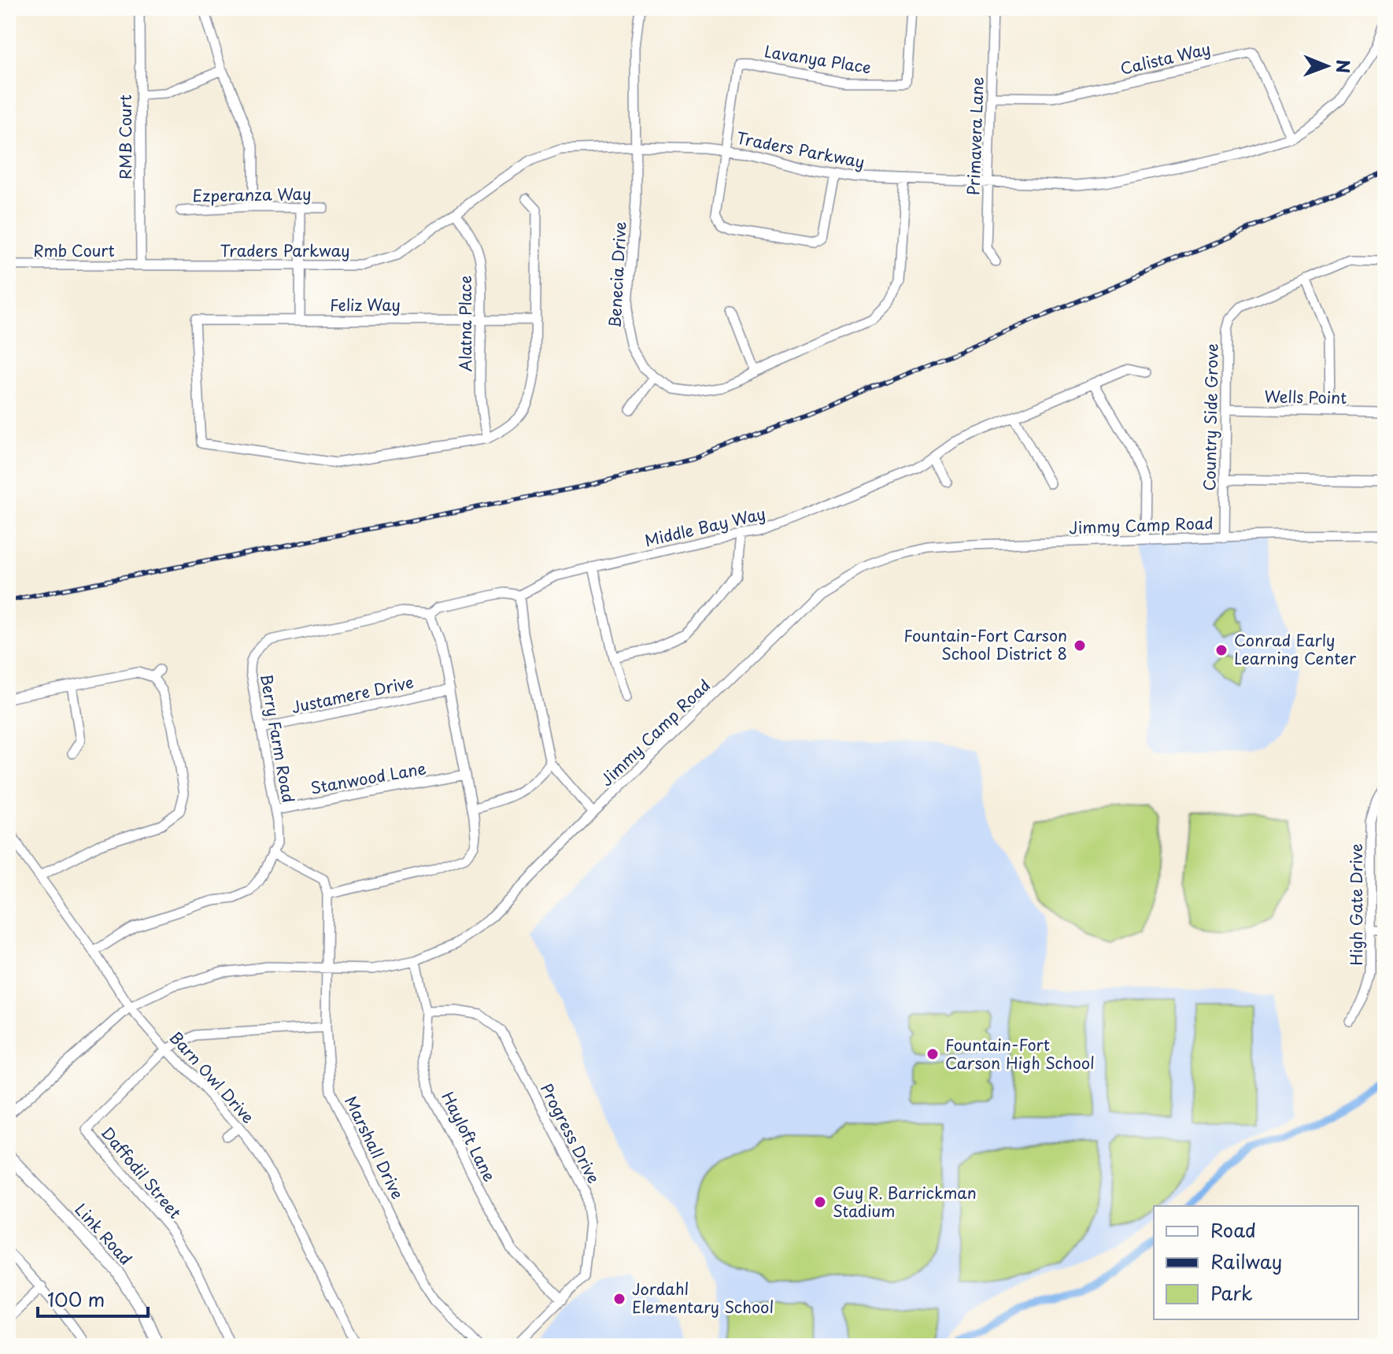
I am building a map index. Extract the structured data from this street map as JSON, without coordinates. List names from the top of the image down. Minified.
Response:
{"streets":{"main road":["Link Road"],"street":["Calista Way","Lavanya Place","Primavera Lane","RMB Court","Traders Parkway","Ezperanza Way","Rmb Court","Benecia Drive","Feliz Way","Alatna Place","Wells Point","Country Side Grove","Jimmy Camp Road","Middle Bay Way","Justamere Drive","Berry Farm Road","Stanwood Lane","High Gate Drive","Barn Owl Drive","Progress Drive","Hayloft Lane","Marshall Drive","Daffodil Street"]},"crossings":[["Calista Way","Primavera Lane"],["Calista Way","Traders Parkway"],["Lavanya Place","Traders Parkway"],["Primavera Lane","Traders Parkway"],["RMB Court","Traders Parkway"],["RMB Court","Rmb Court"],["Traders Parkway","Rmb Court"],["Traders Parkway","Benecia Drive"],["Traders Parkway","Alatna Place"],["Feliz Way","Alatna Place"],["Wells Point","Country Side Grove"],["Country Side Grove","Jimmy Camp Road"],["Jimmy Camp Road","Barn Owl Drive"],["Jimmy Camp Road","Hayloft Lane"],["Jimmy Camp Road","Marshall Drive"],["Justamere Drive","Berry Farm Road"],["Berry Farm Road","Stanwood Lane"],["Berry Farm Road","Barn Owl Drive"],["Barn Owl Drive","Daffodil Street"],["Progress Drive","Hayloft Lane"],["Marshall Drive","Daffodil Street"]],"places":["Fountain-Fort Carson School District 8","Conrad Early Learning Center","Fountain-Fort Carson High School","Guy R. Barrickman Stadium","Jordahl Elementary School"],"legend":["Road","Railway","Park"],"scale_bar":"100 m","north":"right"}
